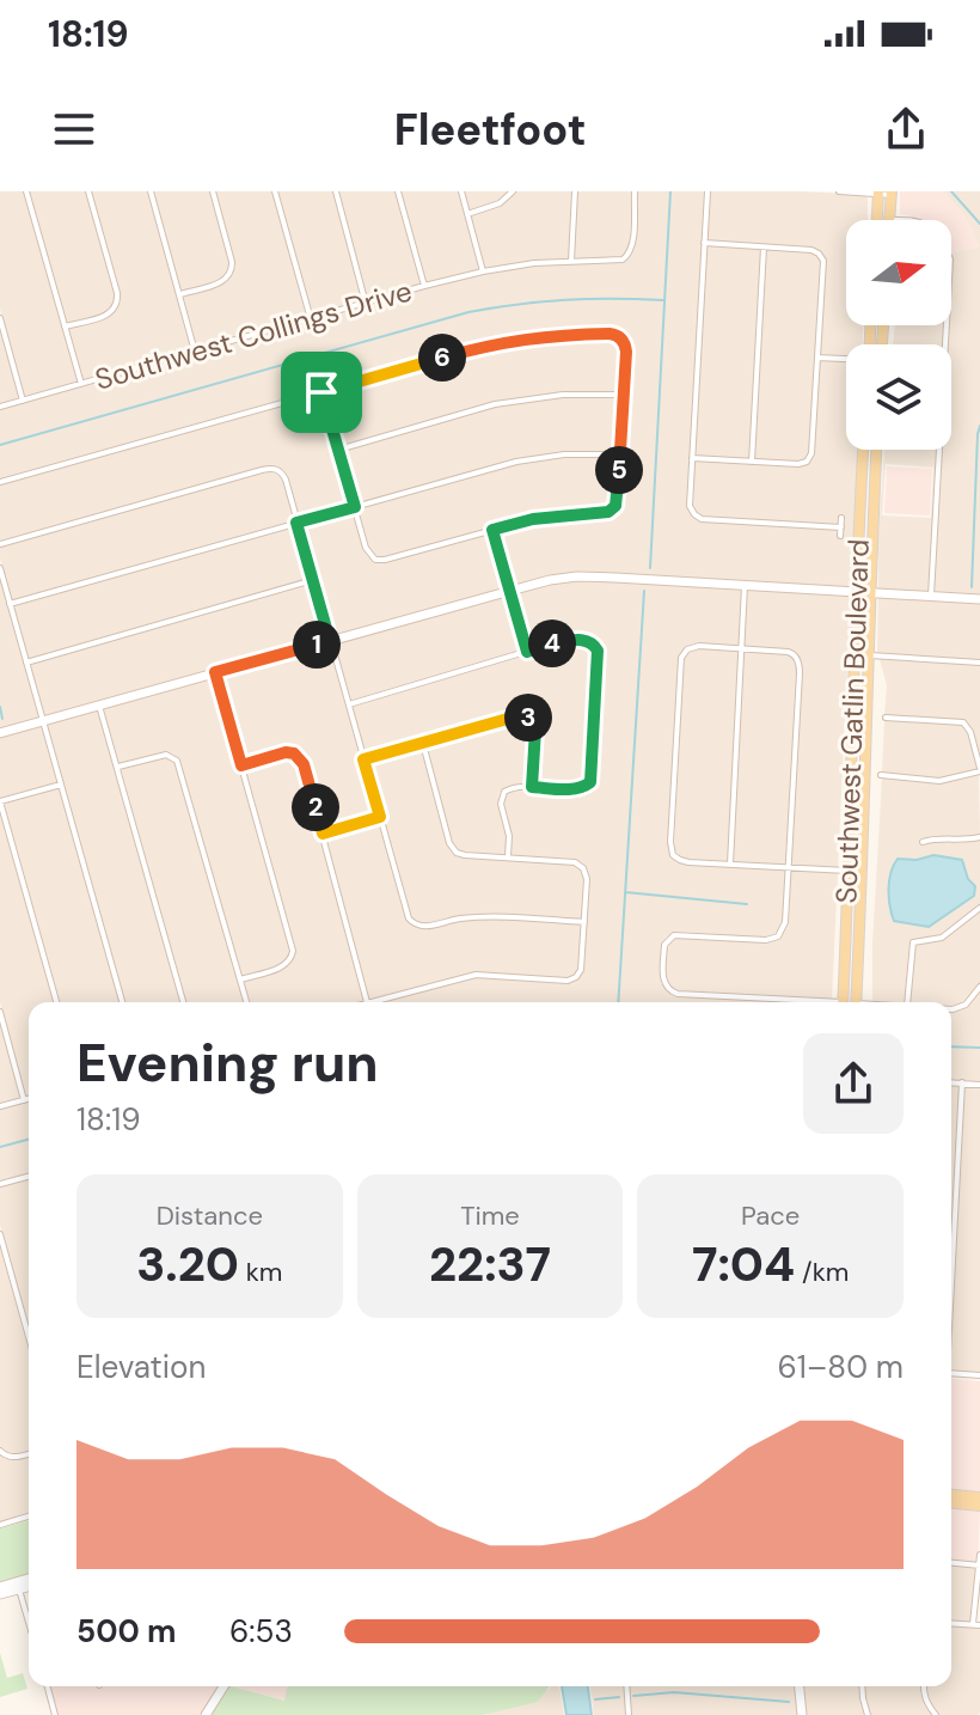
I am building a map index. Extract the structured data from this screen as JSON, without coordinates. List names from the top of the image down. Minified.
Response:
{"streets":{"main road":["Southwest Gatlin Boulevard"],"street":["Southwest Collings Drive"]},"north":"right","page":{"status":"18:19","header":"Fleetfoot","pins":["6","5","4","1","3","2"],"heading":["Evening run","18:19"],"stats":[["Distance","3.20 km"],["Time","22:37"],["Pace","7:04 /km"]],"chart":["Elevation","61–80 m"],"list":[{"name":"500 m","note":"6:53"}]}}
